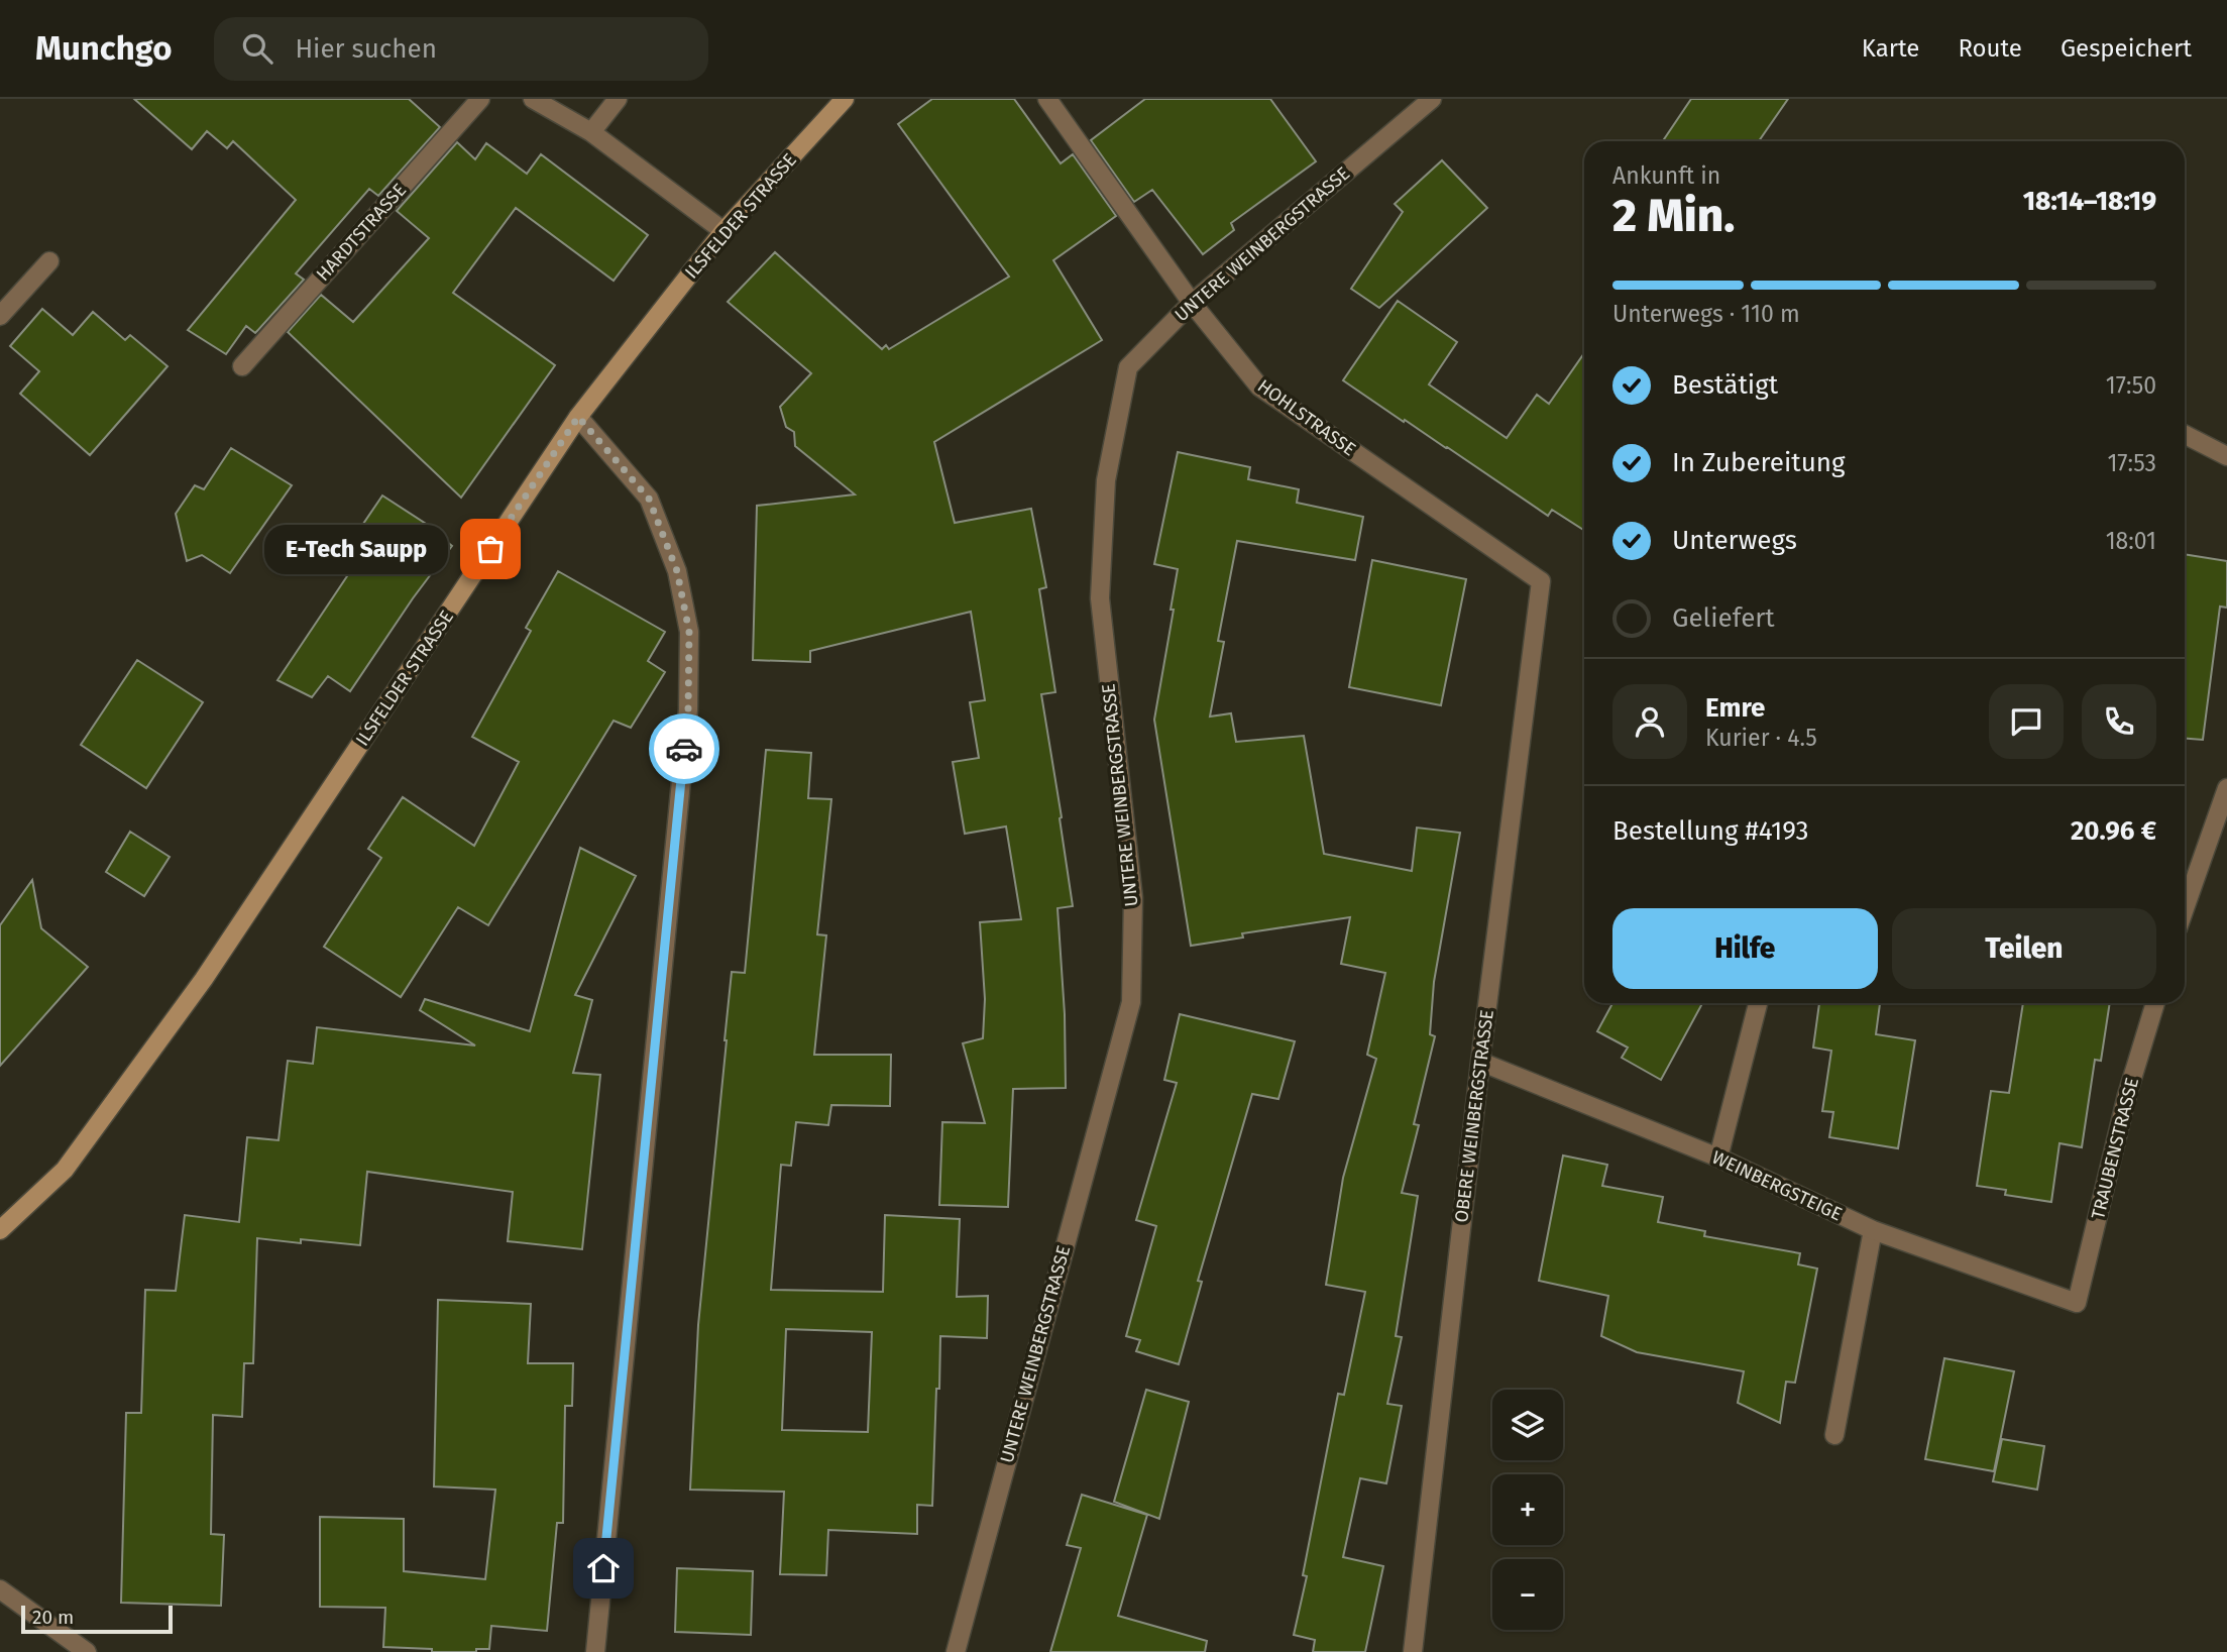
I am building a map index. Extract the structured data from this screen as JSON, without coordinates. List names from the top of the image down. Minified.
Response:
{"streets":{"main road":["ILSFELDER STRASSE"],"street":["HARDTSTRASSE","UNTERE WEINBERGSTRASSE","HOHLSTRASSE","OBERE WEINBERGSTRASSE","TRAUBENSTRASSE","WEINBERGSTEIGE"]},"crossings":[["UNTERE WEINBERGSTRASSE","HOHLSTRASSE"],["HOHLSTRASSE","OBERE WEINBERGSTRASSE"],["OBERE WEINBERGSTRASSE","WEINBERGSTEIGE"],["TRAUBENSTRASSE","WEINBERGSTEIGE"]],"places":["E-Tech Saupp"],"scale_bar":"20 m","page":{"header":"Munchgo","search":"Hier suchen","nav":["Karte","Route","Gespeichert"],"heading":["2 Min.","Ankunft in","18:14–18:19"],"panel":["Emre","Kurier · 4.5","Bestellung #4193","20.96 €"],"bar":"Unterwegs · 110 m","list":[["Bestätigt","17:50"],["In Zubereitung","17:53"],["Unterwegs","18:01"],"Geliefert"],"bubble":"E-Tech Saupp","buttons":["Hilfe","Teilen"],"map_buttons":["+","−"],"scale":"20 m"}}
